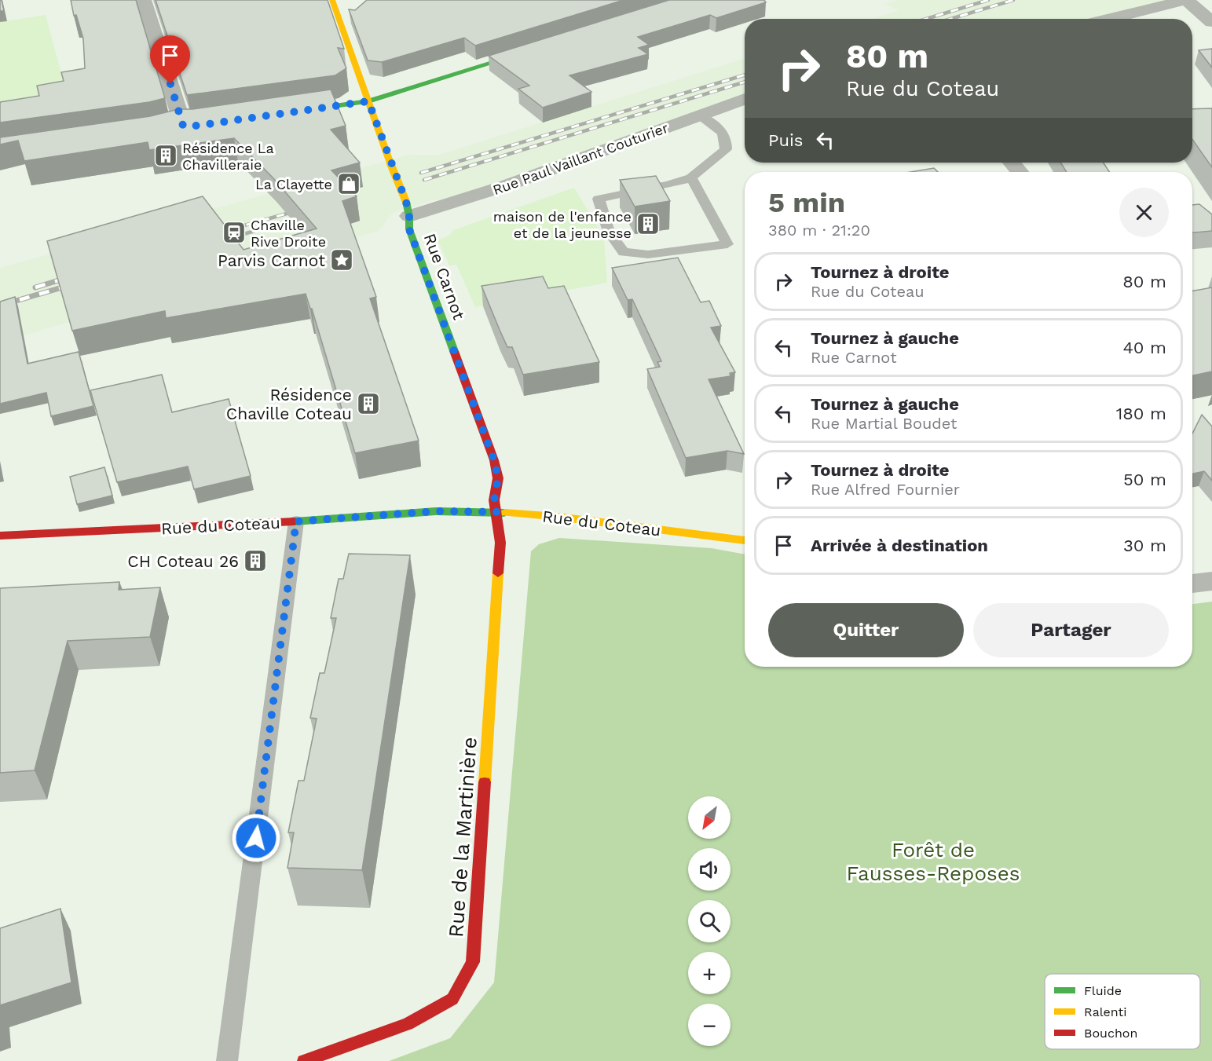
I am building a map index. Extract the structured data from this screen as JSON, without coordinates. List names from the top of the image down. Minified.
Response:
{"streets":{"street":["Rue Paul Vaillant Couturier","Rue Carnot","Rue du Coteau","Rue de la Martinière"]},"crossings":[["Rue Paul Vaillant Couturier","Rue Carnot"],["Rue Carnot","Rue du Coteau"],["Rue Carnot","Rue de la Martinière"],["Rue du Coteau","Rue de la Martinière"]],"parks":["Forêt de Fausses-Reposes"],"places":{"building":["Résidence La Chavilleraie","maison de l'enfance et de la jeunesse","Résidence Chaville Coteau","CH Coteau 26"],"shop":["La Clayette"],"station":["Chaville Rive Droite"],"place":["Parvis Carnot"]},"legend":["Fluide","Ralenti","Bouchon"],"north":"bottom left","page":{"turn":["80 m","Rue du Coteau"],"then":"Puis","heading":["5 min","380 m · 21:20"],"list":[{"name":"Tournez à droite","note":"Rue du Coteau","value":"80 m"},{"name":"Tournez à gauche","note":"Rue Carnot","value":"40 m"},{"name":"Tournez à gauche","note":"Rue Martial Boudet","value":"180 m"},{"name":"Tournez à droite","note":"Rue Alfred Fournier","value":"50 m"},{"name":"Arrivée à destination","value":"30 m"}],"buttons":["Quitter","Partager"],"map_buttons":["+","−"]}}
